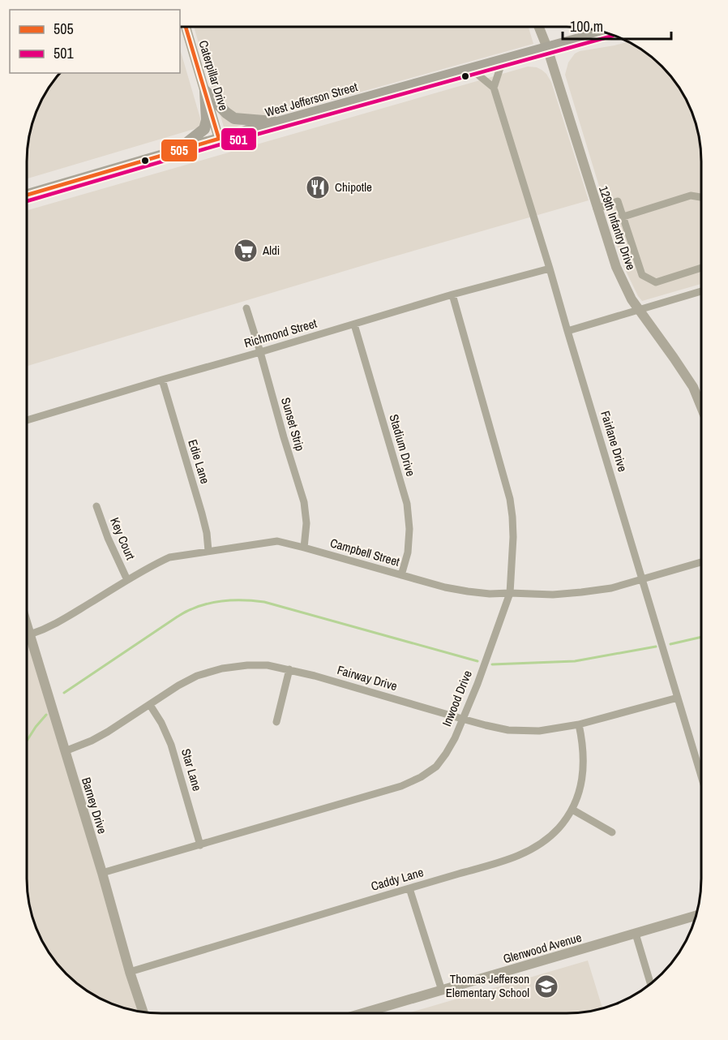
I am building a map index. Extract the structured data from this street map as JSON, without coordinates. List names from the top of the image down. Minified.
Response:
{"streets":{"main road":["West Jefferson Street"],"street":["Caterpillar Drive","129th Infantry Drive","Richmond Street","Sunset Strip","Fairlane Drive","Stadium Drive","Edie Lane","Key Court","Campbell Street","Fairway Drive","Inwood Drive","Star Lane","Barney Drive","Caddy Lane","Glenwood Avenue"]},"crossings":[["Caterpillar Drive","West Jefferson Street"],["West Jefferson Street","129th Infantry Drive"],["Richmond Street","Sunset Strip"],["Richmond Street","Fairlane Drive"],["Richmond Street","Stadium Drive"],["Richmond Street","Edie Lane"],["Richmond Street","Inwood Drive"],["Sunset Strip","Campbell Street"],["Fairlane Drive","Campbell Street"],["Fairlane Drive","Fairway Drive"],["Stadium Drive","Campbell Street"],["Edie Lane","Campbell Street"],["Key Court","Campbell Street"],["Campbell Street","Inwood Drive"],["Campbell Street","Barney Drive"],["Fairway Drive","Inwood Drive"],["Fairway Drive","Star Lane"],["Fairway Drive","Barney Drive"],["Fairway Drive","Caddy Lane"],["Inwood Drive","Star Lane"],["Inwood Drive","Barney Drive"],["Barney Drive","Caddy Lane"]],"places":{"restaurant":["Chipotle"],"supermarket":["Aldi"],"school or university":["Thomas Jefferson Elementary School"]},"lines":["transit line 505","transit line 501"],"legend":["505","501"],"scale_bar":"100 m"}
